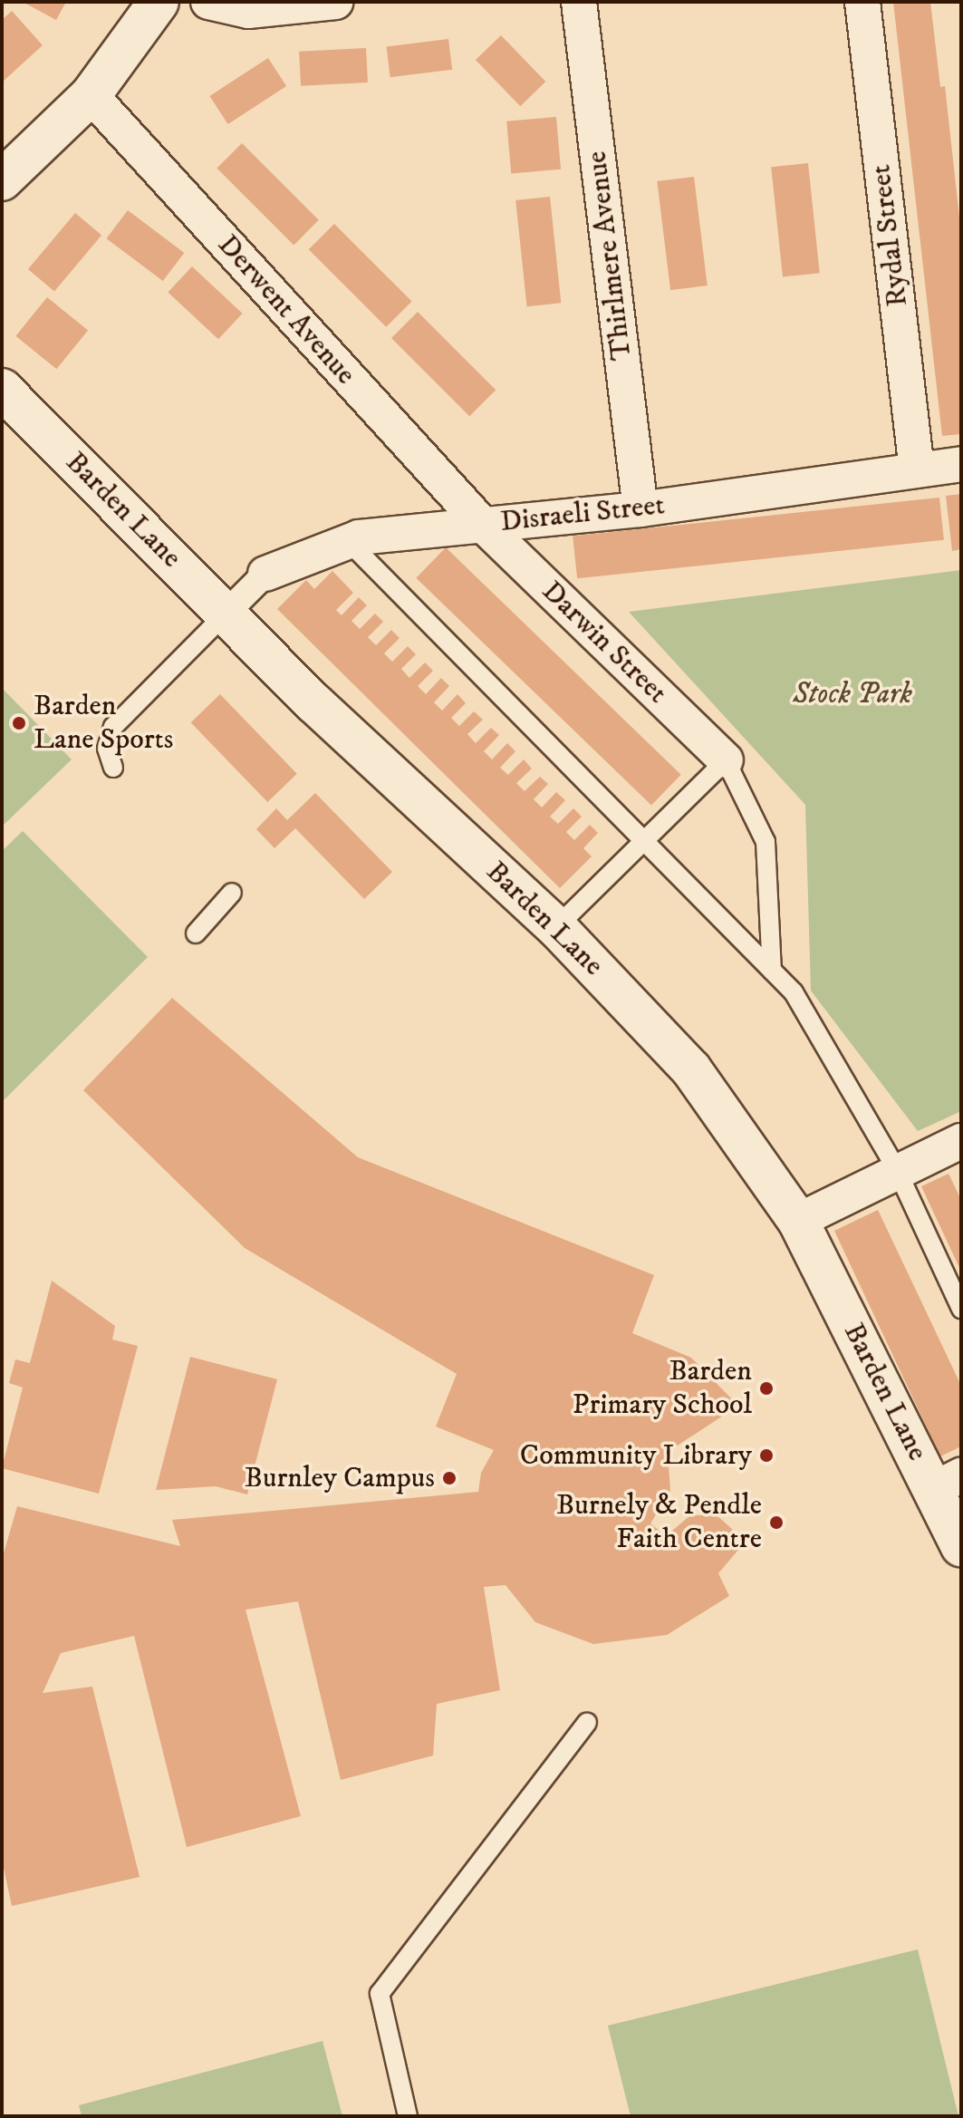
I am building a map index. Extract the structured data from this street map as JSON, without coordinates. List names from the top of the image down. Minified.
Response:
{"streets":{"street":["Rydal Street","Thirlmere Avenue","Derwent Avenue","Barden Lane","Disraeli Street","Darwin Street"]},"crossings":[["Rydal Street","Disraeli Street"],["Thirlmere Avenue","Disraeli Street"],["Derwent Avenue","Disraeli Street"],["Derwent Avenue","Darwin Street"],["Barden Lane","Disraeli Street"],["Disraeli Street","Darwin Street"]],"parks":["Stock Park"],"places":["Barden Lane Sports","Barden Primary School","Community Library","Burnley Campus","Burnely & Pendle Faith Centre"]}
